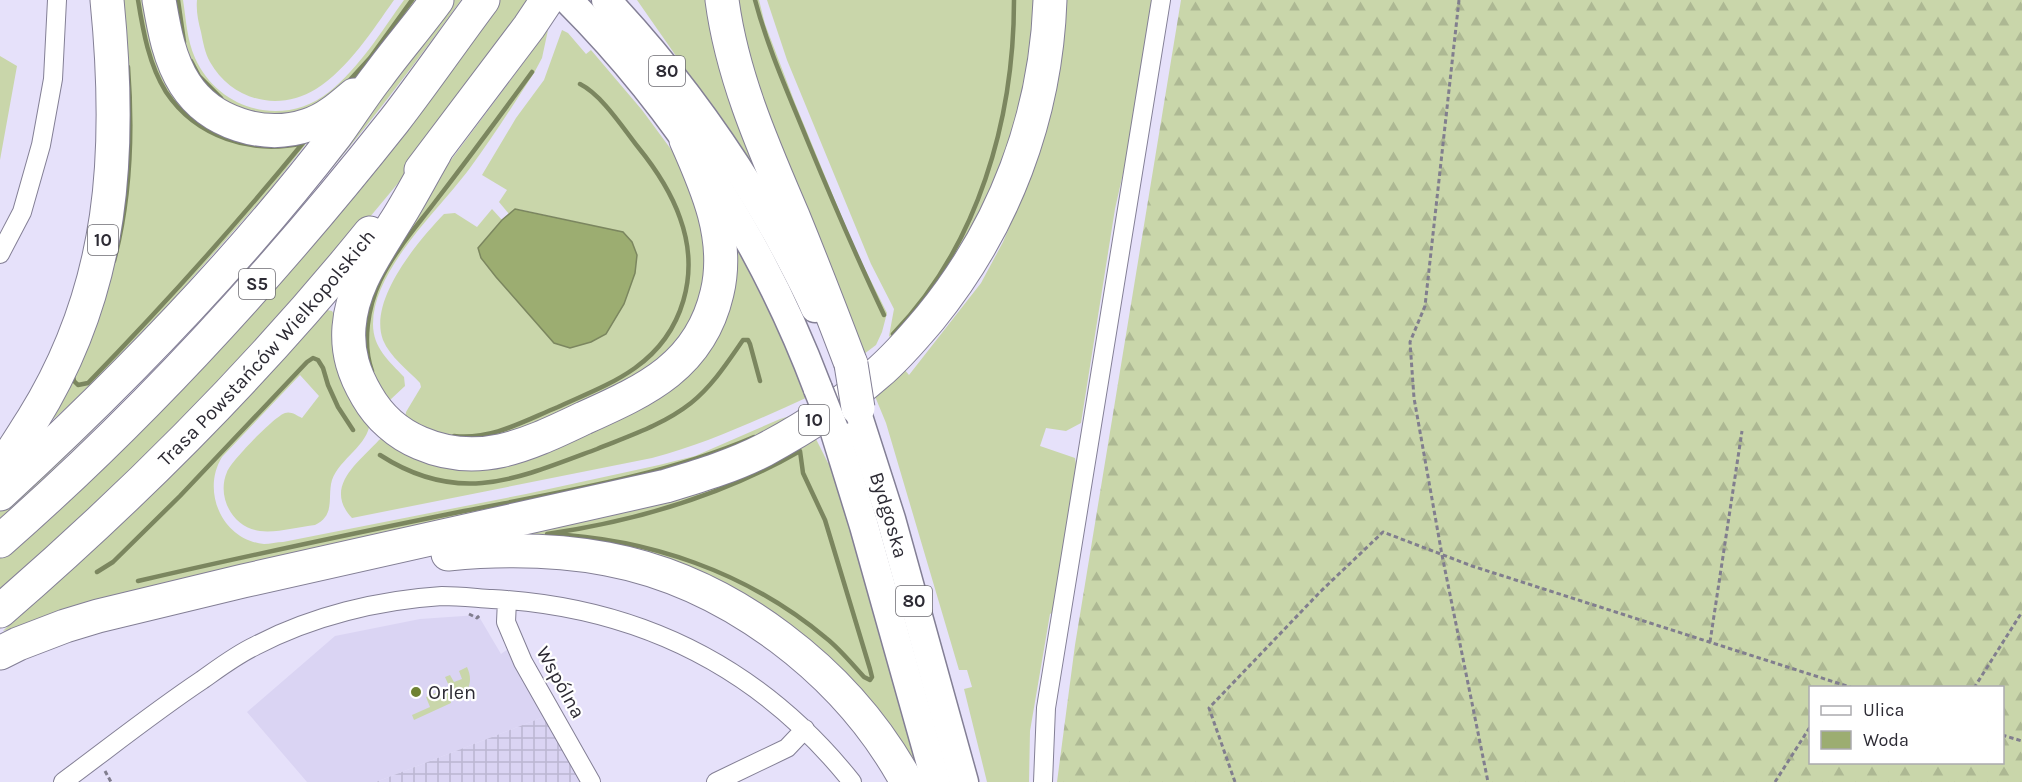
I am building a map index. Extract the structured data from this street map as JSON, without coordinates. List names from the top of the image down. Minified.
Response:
{"streets":{"highway":["10","S5","Trasa Powstańców Wielkopolskich"],"main road":["80","Bydgoska"],"street":["Wspólna"]},"crossings":[["80","Bydgoska"]],"places":["Orlen"],"legend":["Ulica","Woda"]}
